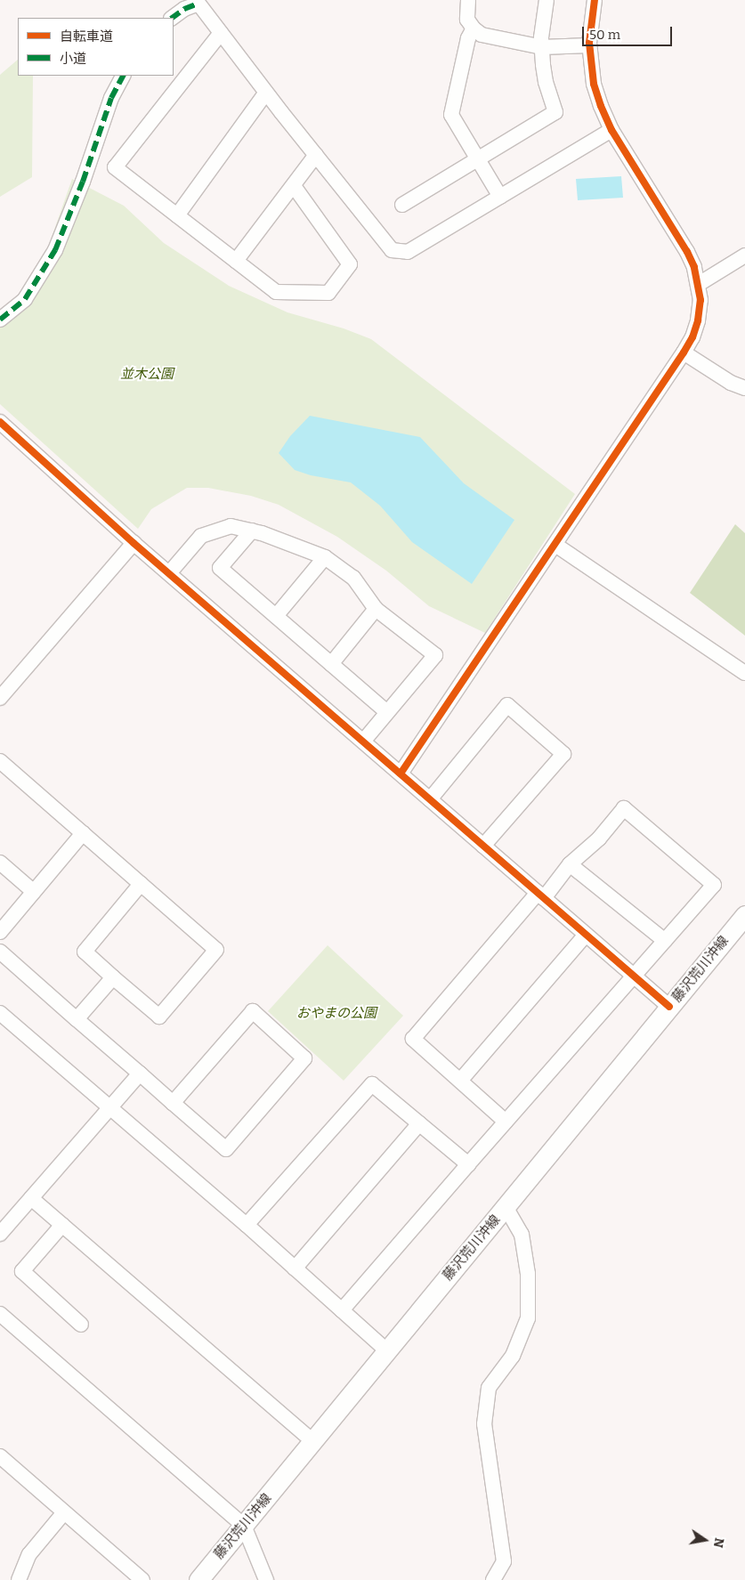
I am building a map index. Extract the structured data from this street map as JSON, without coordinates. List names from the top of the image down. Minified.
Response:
{"streets":{"main road":["藤沢荒川沖線"]},"parks":["並木公園","おやまの公園"],"legend":["自転車道","小道"],"scale_bar":"50 m","north":"right"}
